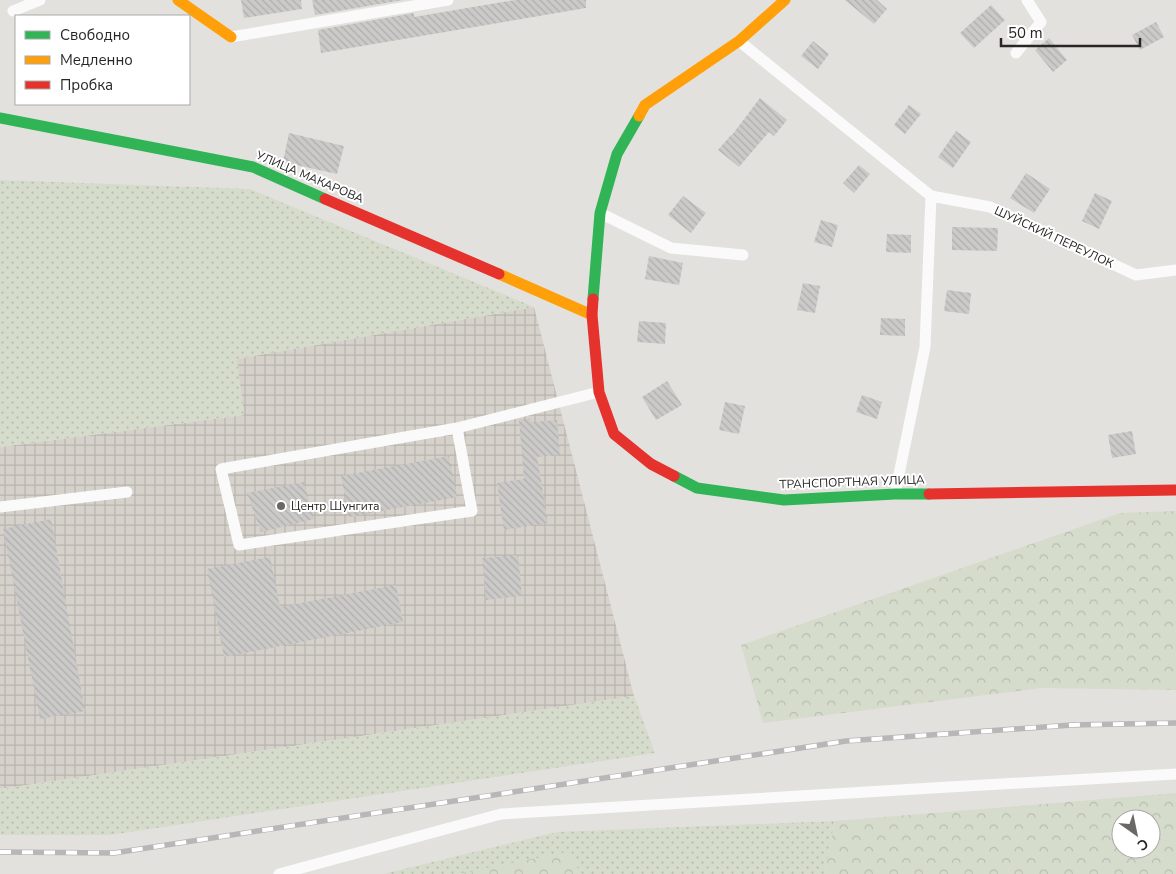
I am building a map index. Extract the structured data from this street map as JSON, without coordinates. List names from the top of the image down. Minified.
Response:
{"streets":{"main road":["УЛИЦА МАКАРОВА","ТРАНСПОРТНАЯ УЛИЦА"],"lane":["ШУЙСКИЙ ПЕРЕУЛОК"]},"crossings":[["УЛИЦА МАКАРОВА","ТРАНСПОРТНАЯ УЛИЦА"]],"places":["Центр Шунгита"],"legend":["Свободно","Медленно","Пробка"],"scale_bar":"50 m","north":"bottom right"}
